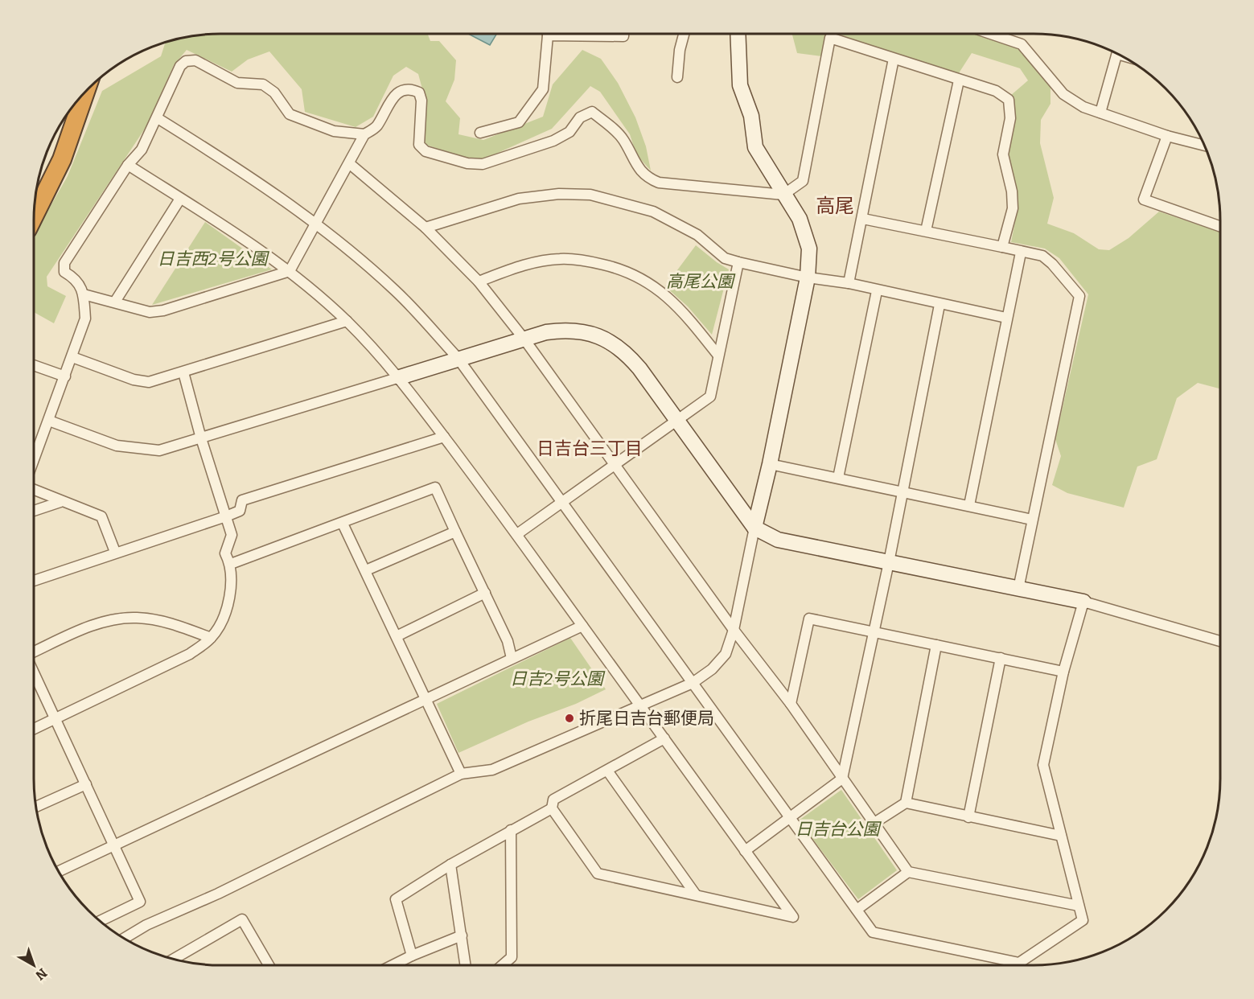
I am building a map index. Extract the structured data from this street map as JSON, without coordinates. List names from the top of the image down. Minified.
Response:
{"districts":["高尾","日吉台三丁目"],"parks":["日吉西2号公園","高尾公園","日吉2号公園","日吉台公園"],"places":["折尾日吉台郵便局"],"north":"bottom right"}
